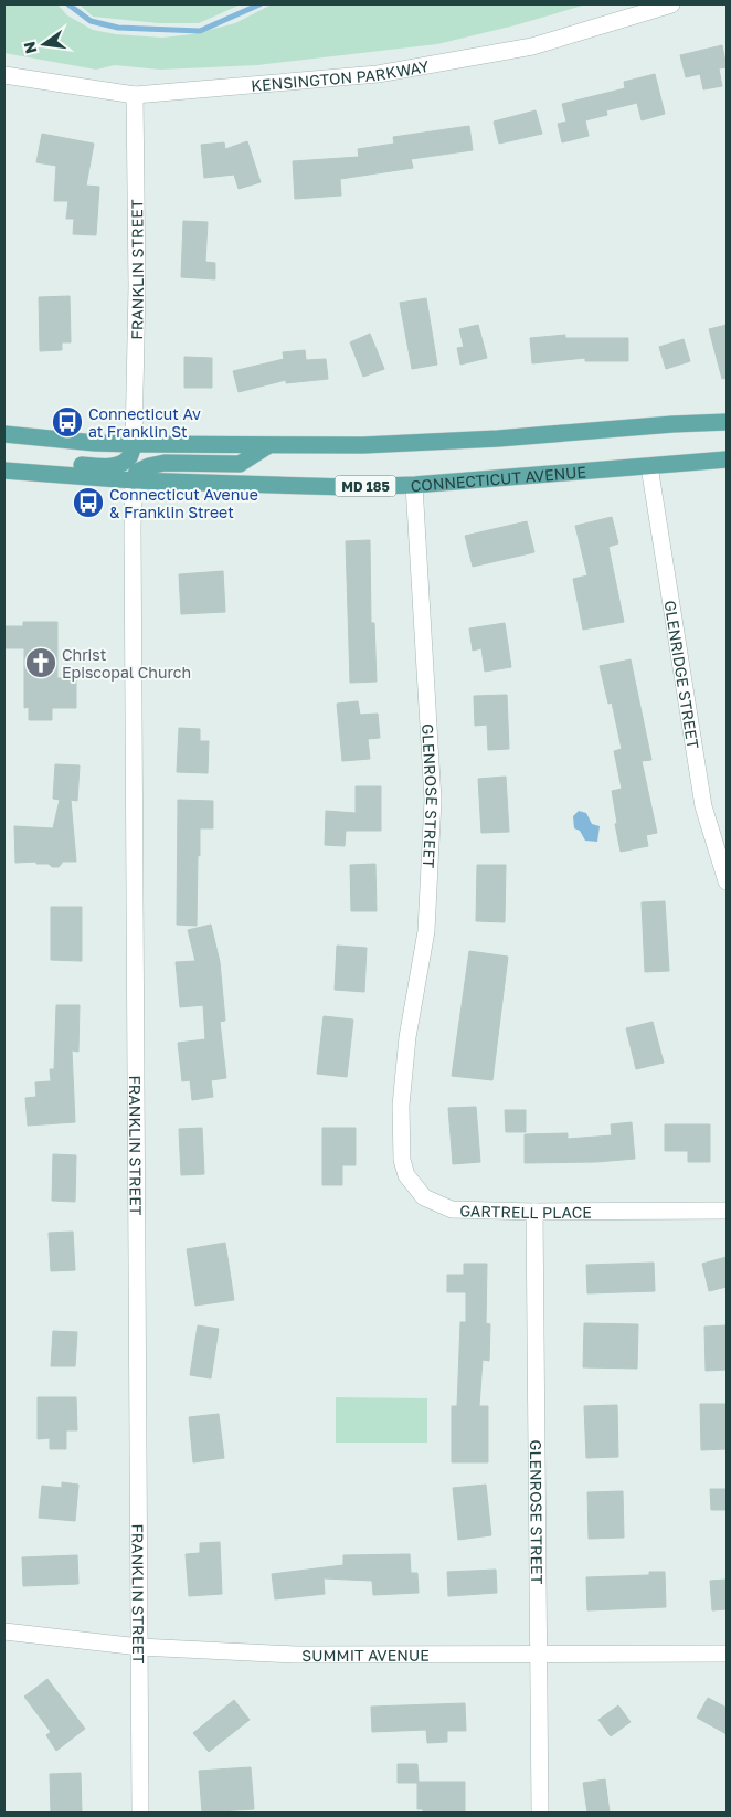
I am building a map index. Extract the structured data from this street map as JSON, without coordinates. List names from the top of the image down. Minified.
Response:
{"streets":{"main road":["CONNECTICUT AVENUE","MD 185"],"street":["KENSINGTON PARKWAY","FRANKLIN STREET","GLENRIDGE STREET","GLENROSE STREET","GARTRELL PLACE","SUMMIT AVENUE"]},"crossings":[["KENSINGTON PARKWAY","FRANKLIN STREET"],["FRANKLIN STREET","CONNECTICUT AVENUE"],["FRANKLIN STREET","SUMMIT AVENUE"],["CONNECTICUT AVENUE","GLENRIDGE STREET"],["CONNECTICUT AVENUE","GLENROSE STREET"],["GLENROSE STREET","GARTRELL PLACE"],["GLENROSE STREET","SUMMIT AVENUE"]],"places":{"bus stop":["Connecticut Av at Franklin St","Connecticut Avenue & Franklin Street"],"church":["Christ Episcopal Church"]},"north":"left"}
